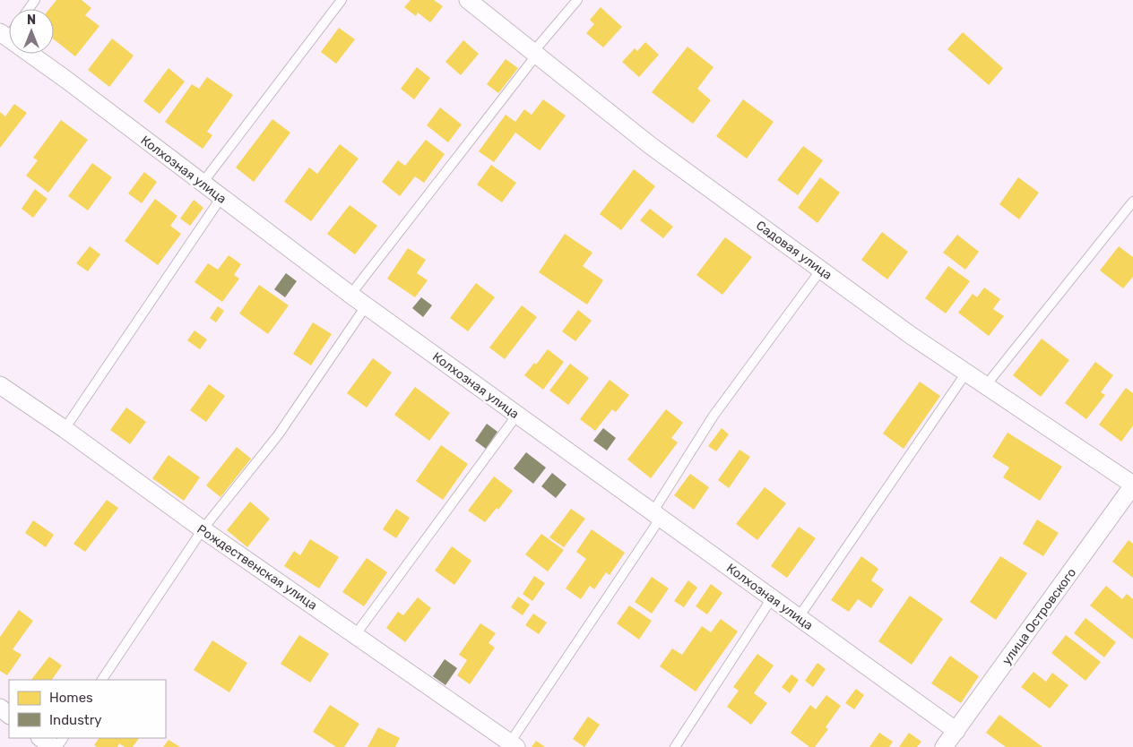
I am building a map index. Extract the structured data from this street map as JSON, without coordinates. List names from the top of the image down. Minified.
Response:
{"streets":{"street":["Колхозная улица","Садовая улица","Рождественская улица","улица Островского"]},"crossings":[["Колхозная улица","улица Островского"],["Садовая улица","улица Островского"]],"legend":["Homes","Industry"],"north":"top"}
